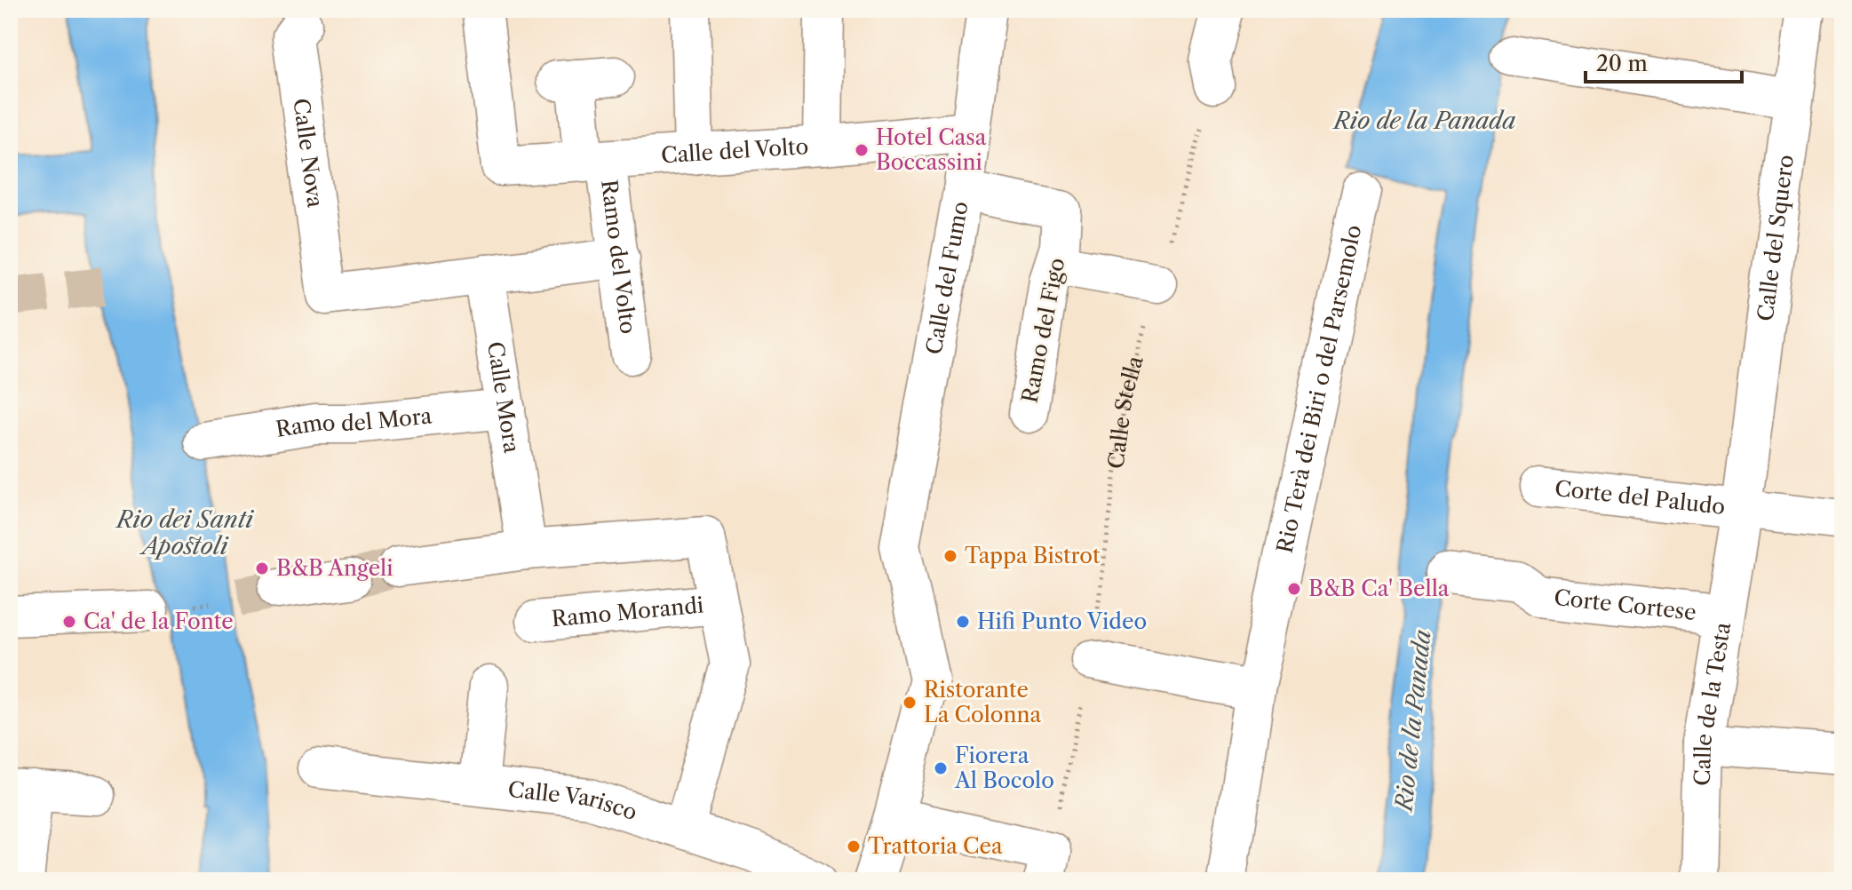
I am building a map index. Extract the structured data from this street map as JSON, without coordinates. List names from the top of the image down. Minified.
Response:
{"streets":{"street":["Calle del Volto","Calle Nova","Calle del Squero","Ramo del Volto","Calle del Fumo","Ramo del Figo","Rio Terà dei Biri o del Parsemolo","Calle Mora","Ramo del Mora","Corte del Paludo","Corte Cortese","Ramo Morandi","Calle de la Testa","Calle Varisco"],"path":["Calle Stella"]},"crossings":[["Calle del Volto","Ramo del Volto"],["Calle del Volto","Calle del Fumo"],["Calle Nova","Calle Mora"],["Calle del Squero","Corte del Paludo"],["Calle del Fumo","Ramo del Figo"],["Calle Mora","Ramo del Mora"],["Corte del Paludo","Calle de la Testa"],["Corte Cortese","Calle de la Testa"]],"water":["Rio de la Panada","Rio dei Santi Apostoli"],"places":["Hotel Casa Boccassini","Tappa Bistrot","B&B Angeli","B&B Ca' Bella","Ca' de la Fonte","Hifi Punto Video","Ristorante La Colonna","Fiorera Al Bocolo","Trattoria Cea"],"scale_bar":"20 m"}
